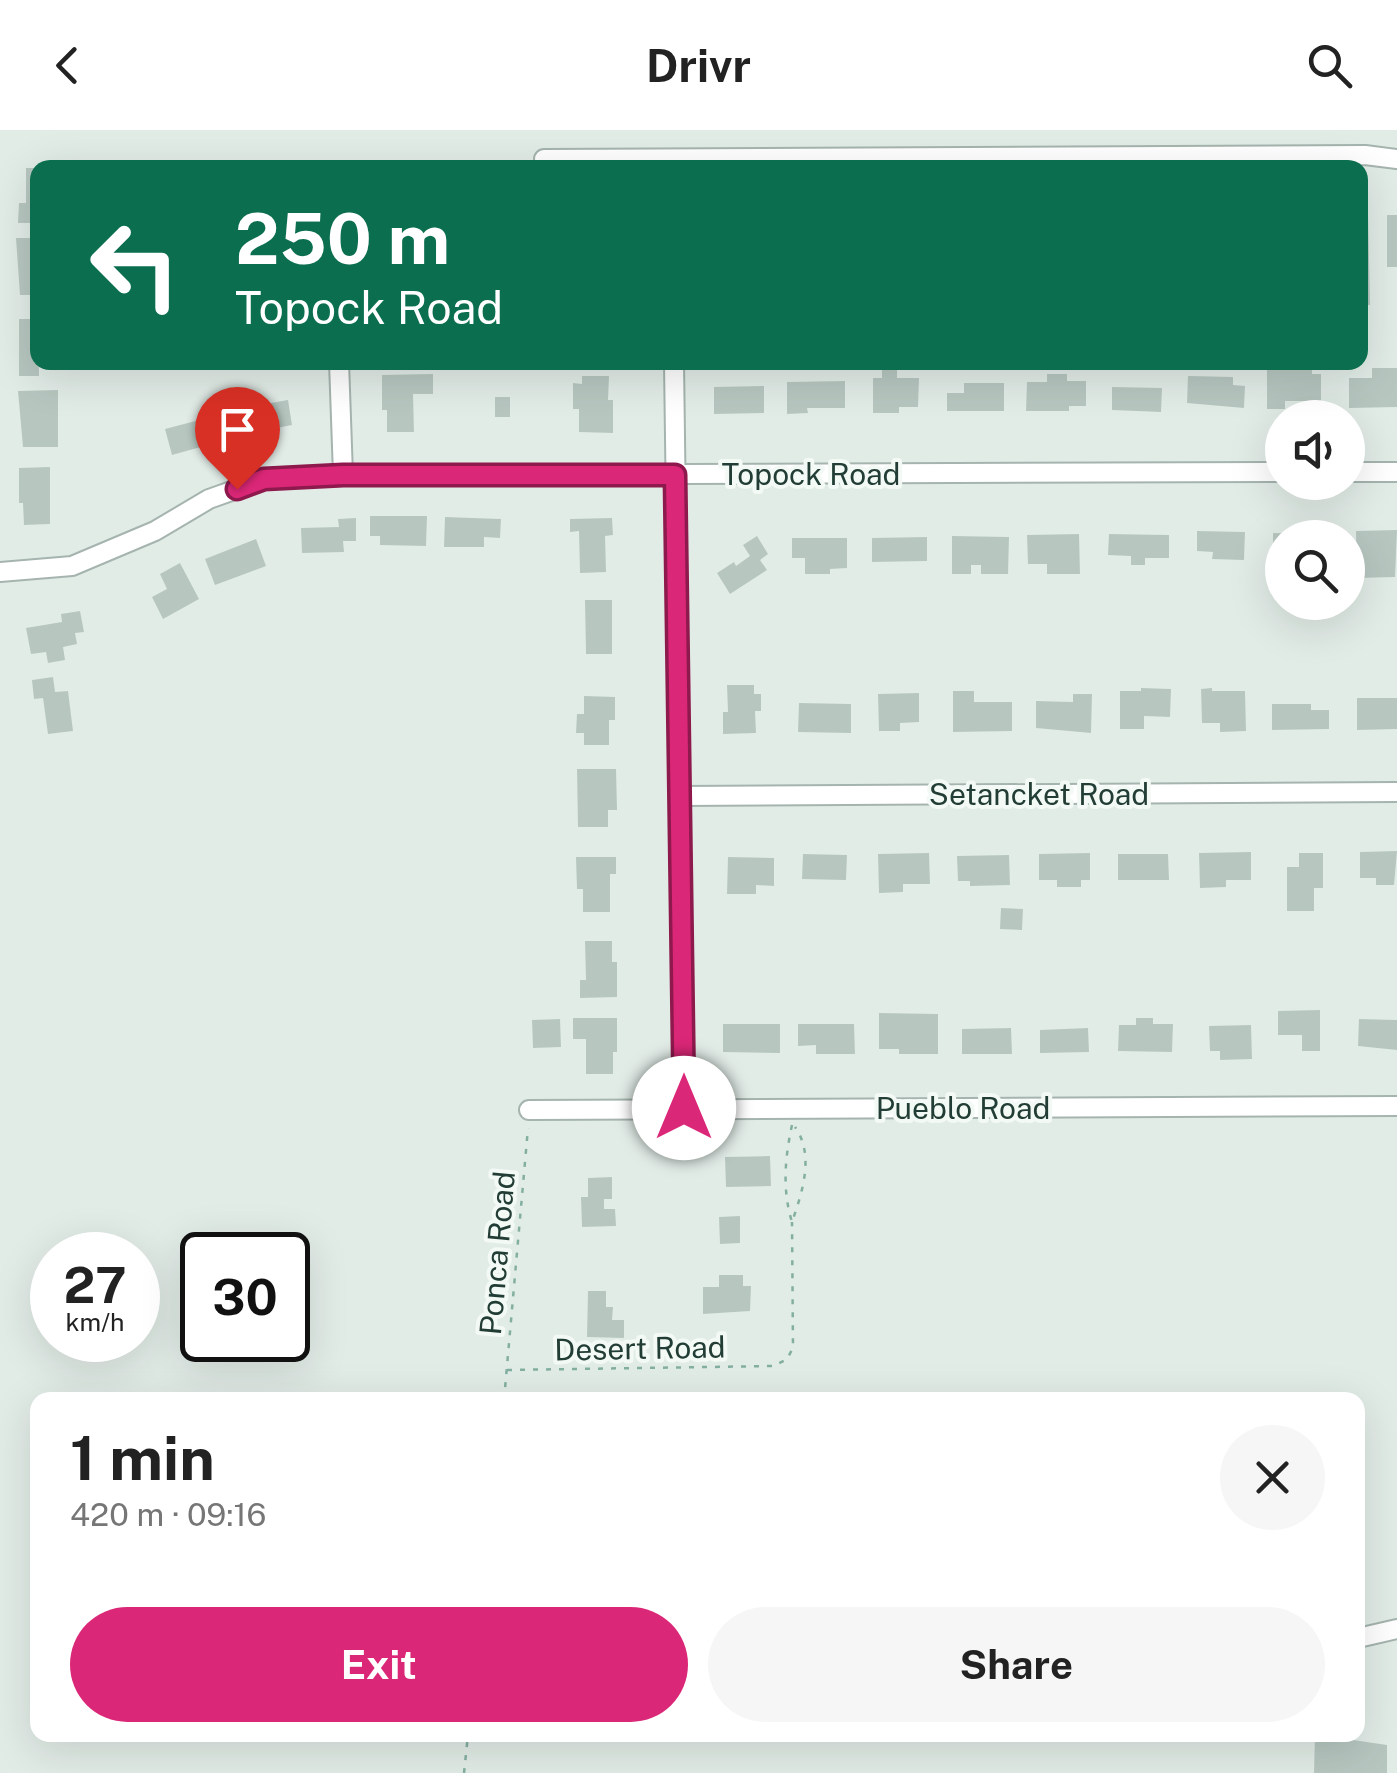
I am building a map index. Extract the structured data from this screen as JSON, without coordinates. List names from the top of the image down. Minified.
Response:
{"streets":{"street":["Topock Road","Setancket Road","Pueblo Road"],"path":["Ponca Road","Desert Road"]},"crossings":[["Pueblo Road","Ponca Road"],["Ponca Road","Desert Road"]],"page":{"header":"Drivr","turn":["250 m","Topock Road"],"speed":"27 km/h","limit":"30","heading":["1 min","420 m · 09:16"],"buttons":["Exit","Share"]}}
